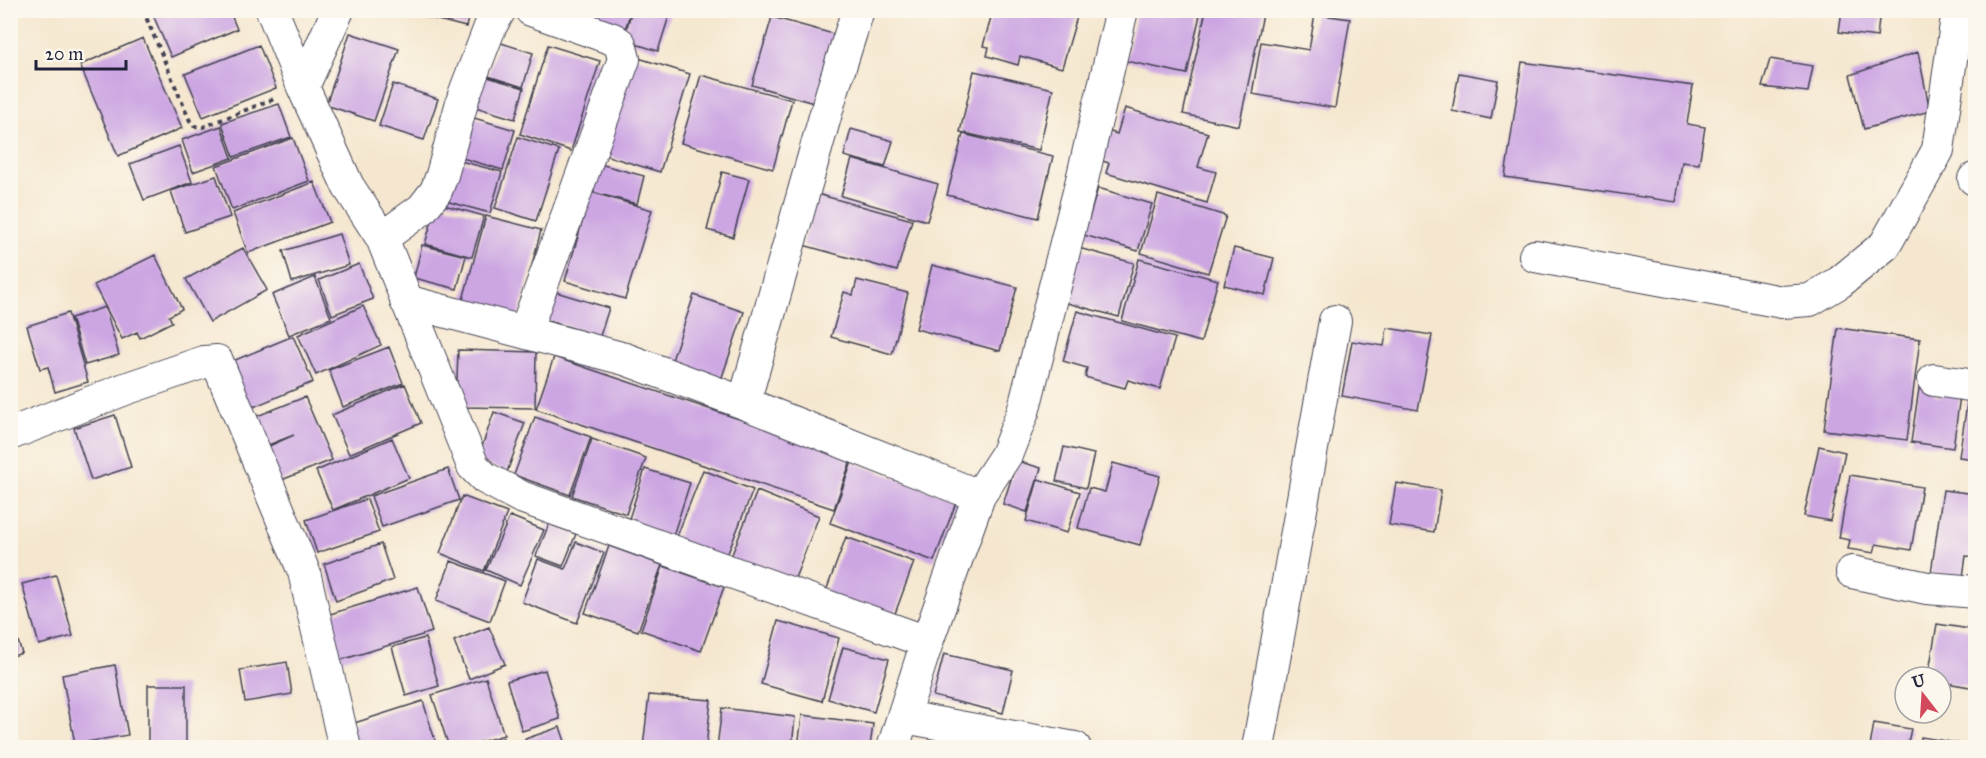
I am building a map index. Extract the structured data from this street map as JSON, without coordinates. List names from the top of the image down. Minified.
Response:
{"scale_bar":"20 m","north":"top"}
